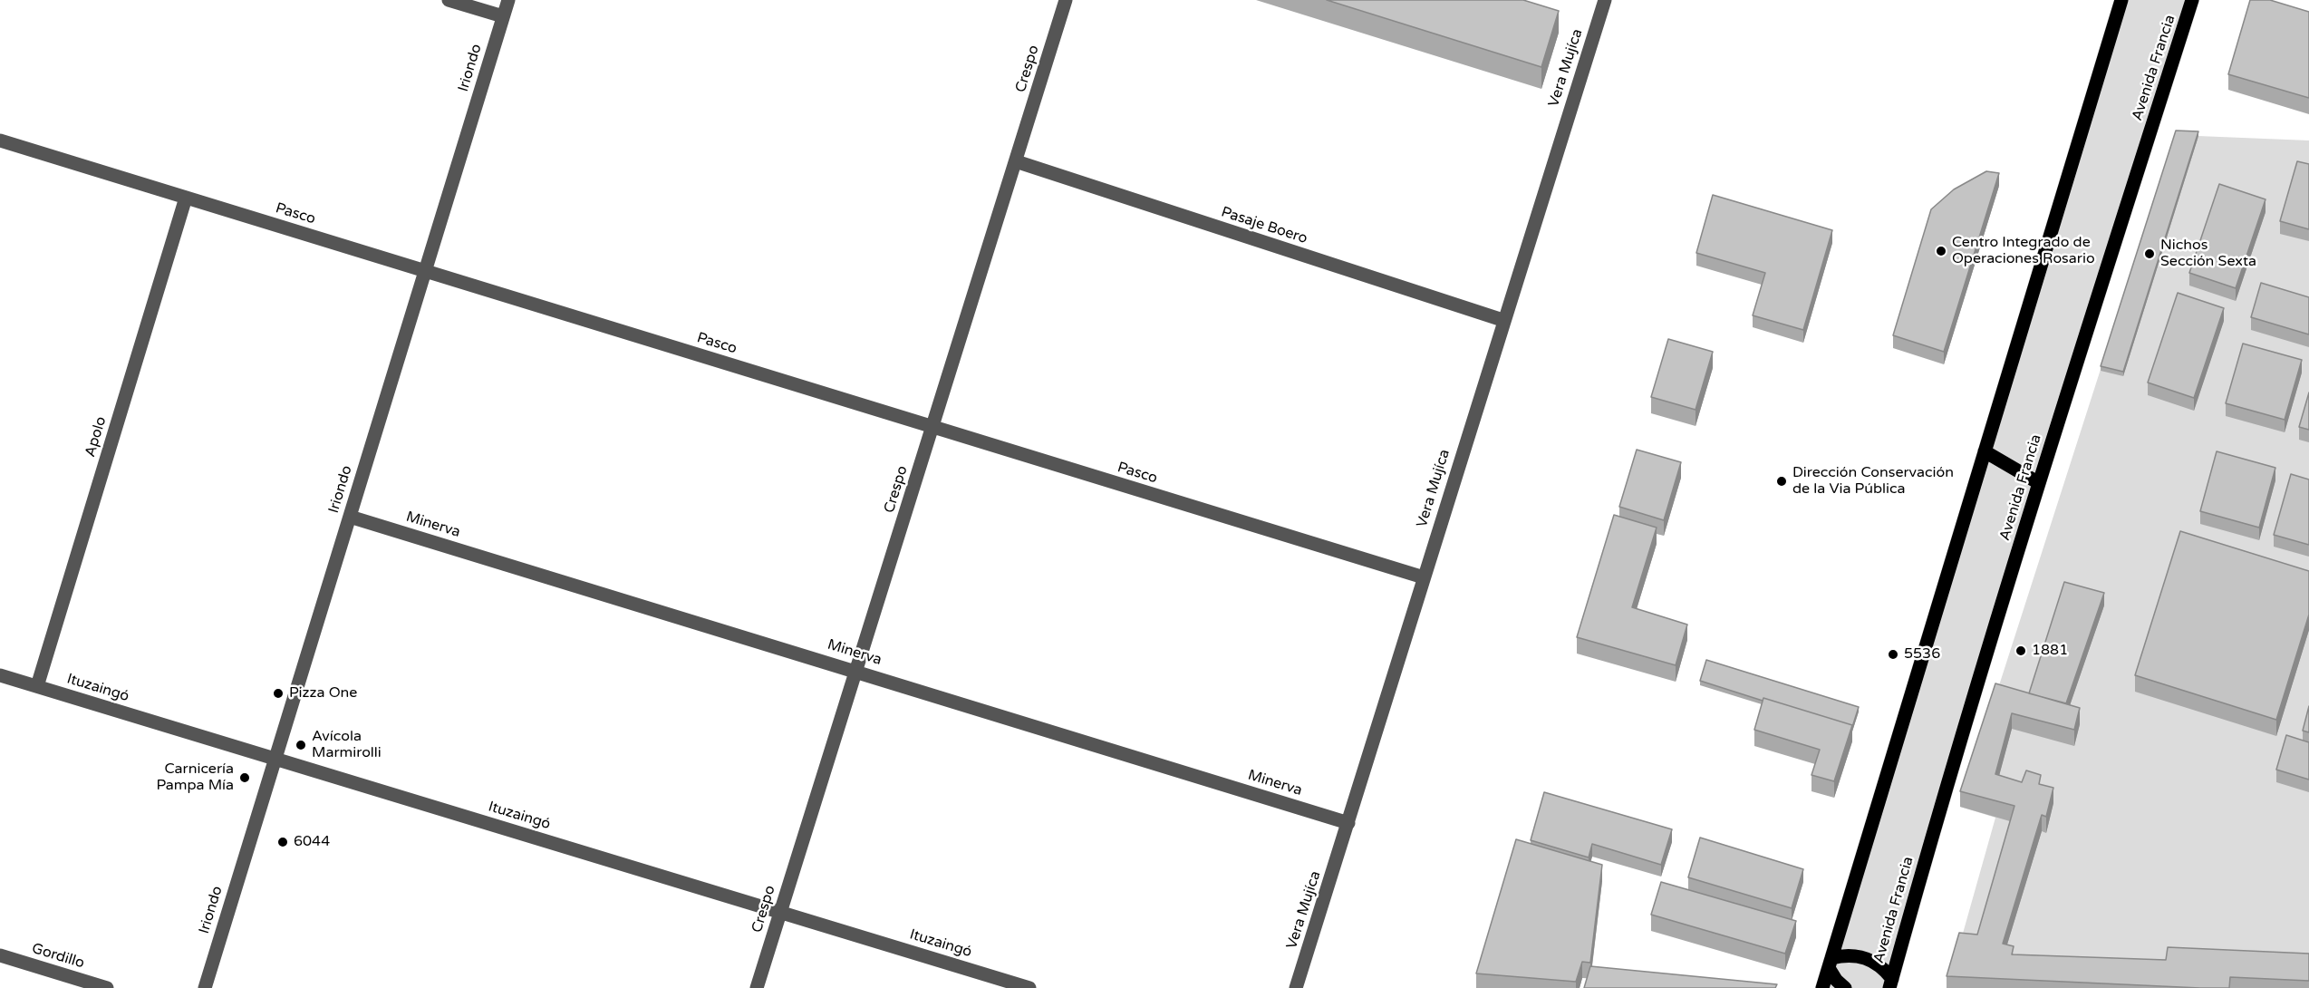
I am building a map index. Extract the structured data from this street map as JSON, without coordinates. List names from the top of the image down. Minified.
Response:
{"streets":{"main road":["Avenida Francia"],"street":["Iriondo","Vera Mujíca","Crespo","Pasco","Pasaje Boero","Apolo","Minerva","Ituzaingó","Gordillo"]},"crossings":[["Iriondo","Pasco"],["Iriondo","Minerva"],["Iriondo","Ituzaingó"],["Vera Mujíca","Pasco"],["Vera Mujíca","Pasaje Boero"],["Vera Mujíca","Minerva"],["Crespo","Pasco"],["Crespo","Pasaje Boero"],["Crespo","Minerva"],["Crespo","Ituzaingó"],["Pasco","Apolo"],["Apolo","Ituzaingó"]],"places":["Centro Integrado de Operaciones Rosario","Nichos Sección Sexta","Dirección Conservación de la Via Pública","1881","5536","Pizza One","Avícola Marmirolli","Carnicería Pampa Mía","6044"]}
